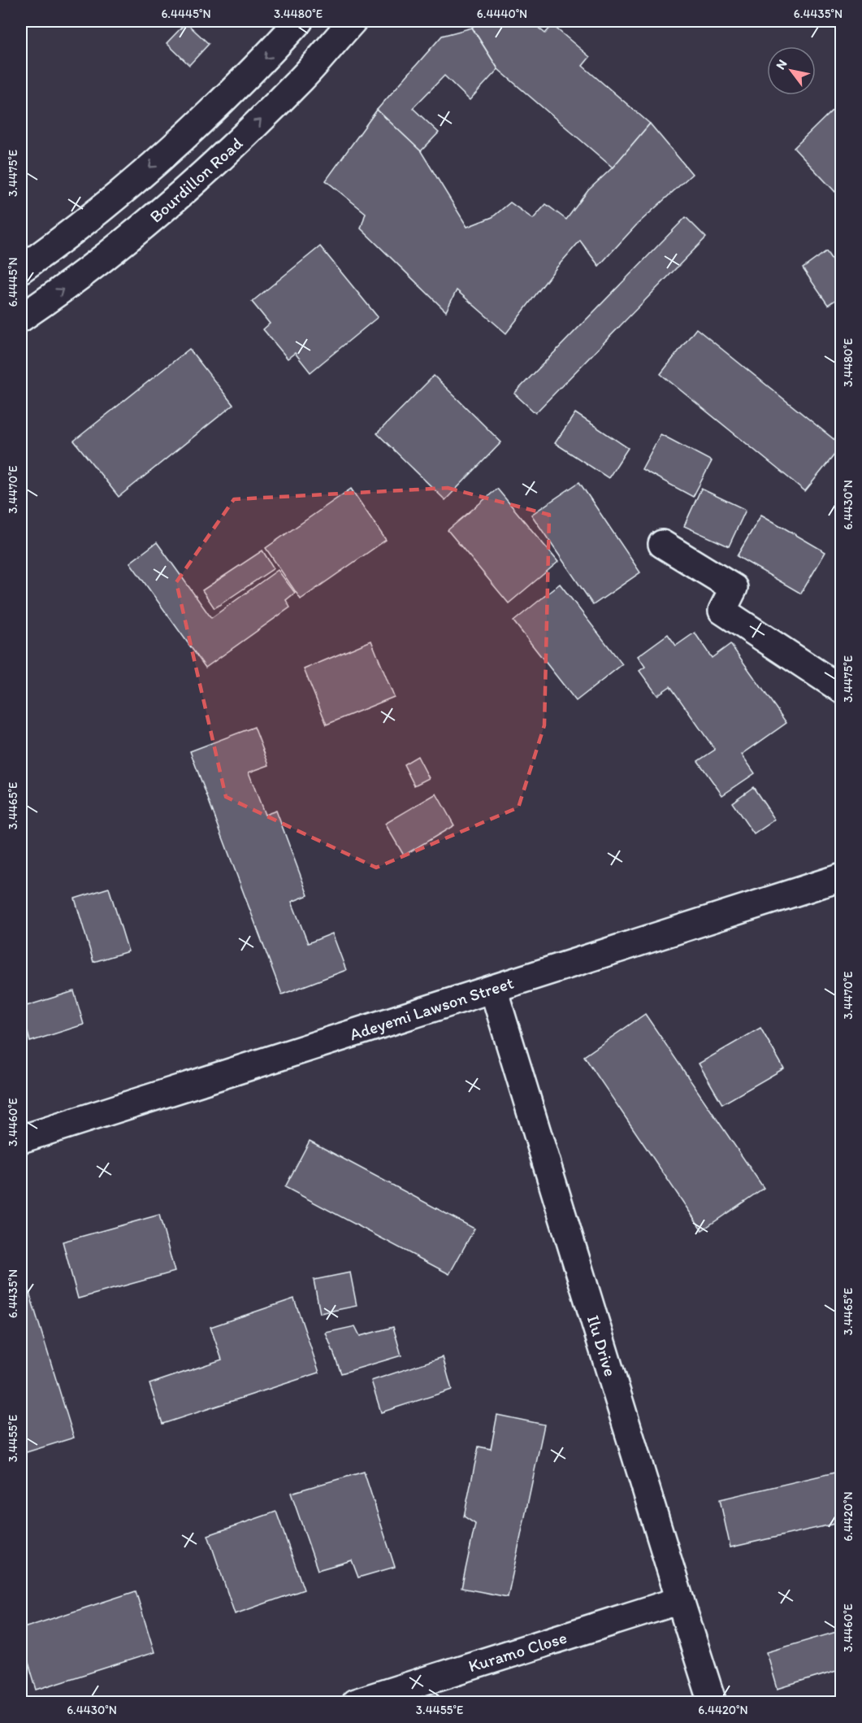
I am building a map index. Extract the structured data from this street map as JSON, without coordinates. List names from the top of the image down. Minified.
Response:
{"streets":{"street":["Bourdillon Road","Adeyemi Lawson Street","Ilu Drive","Kuramo Close"]},"crossings":[["Adeyemi Lawson Street","Ilu Drive"],["Ilu Drive","Kuramo Close"]],"north":"top left","coordinates":["6.4445°N","3.4480°E","6.4440°N","6.4435°N","3.4475°E","3.4470°E","6.4430°N","3.4465°E","3.4460°E","3.4455°E","6.4420°N"]}
